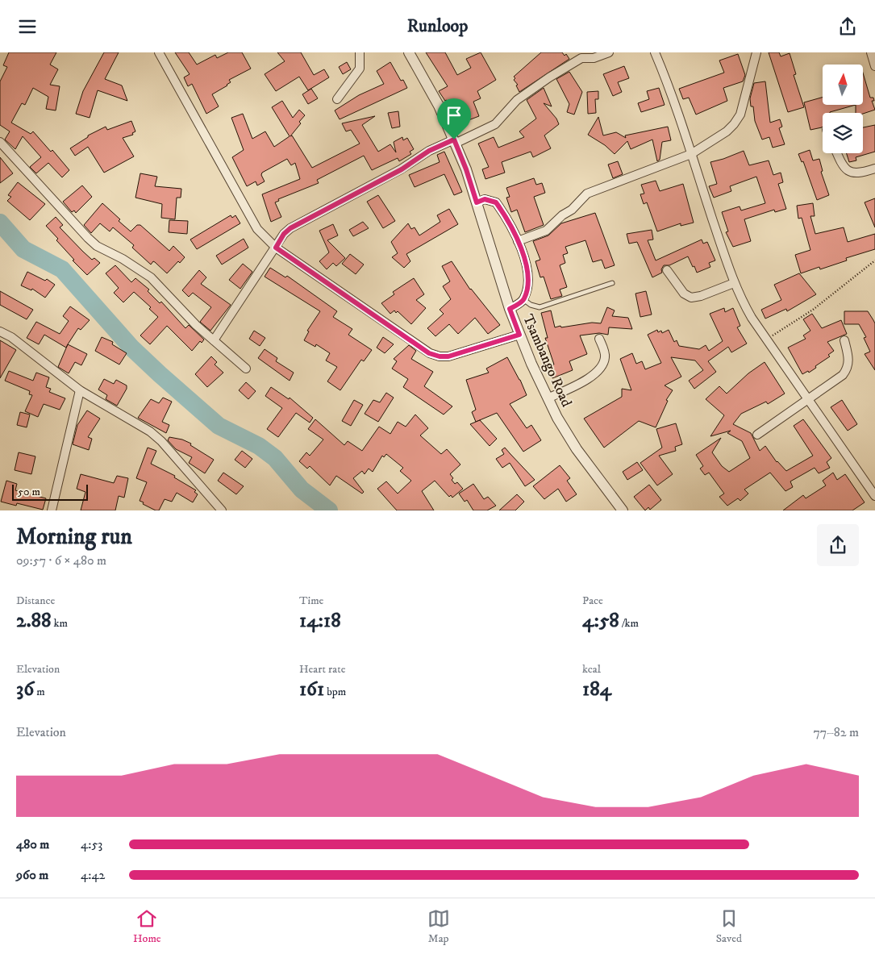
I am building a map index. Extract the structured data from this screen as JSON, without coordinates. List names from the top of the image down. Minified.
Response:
{"streets":{"street":["Tsambango Road"]},"scale_bar":"50 m","north":"top","page":{"header":"Runloop","scale":"50 m","heading":["Morning run","09:57 · 6 × 480 m"],"stats":[["Distance","2.88 km"],["Time","14:18"],["Pace","4:58 /km"],["Elevation","36 m"],["Heart rate","161 bpm"],["kcal","184"]],"chart":["Elevation","77–82 m"],"list":[{"name":"480 m","note":"4:53"},{"name":"960 m","note":"4:42"}],"tabs":["Home","Map","Saved"]}}
